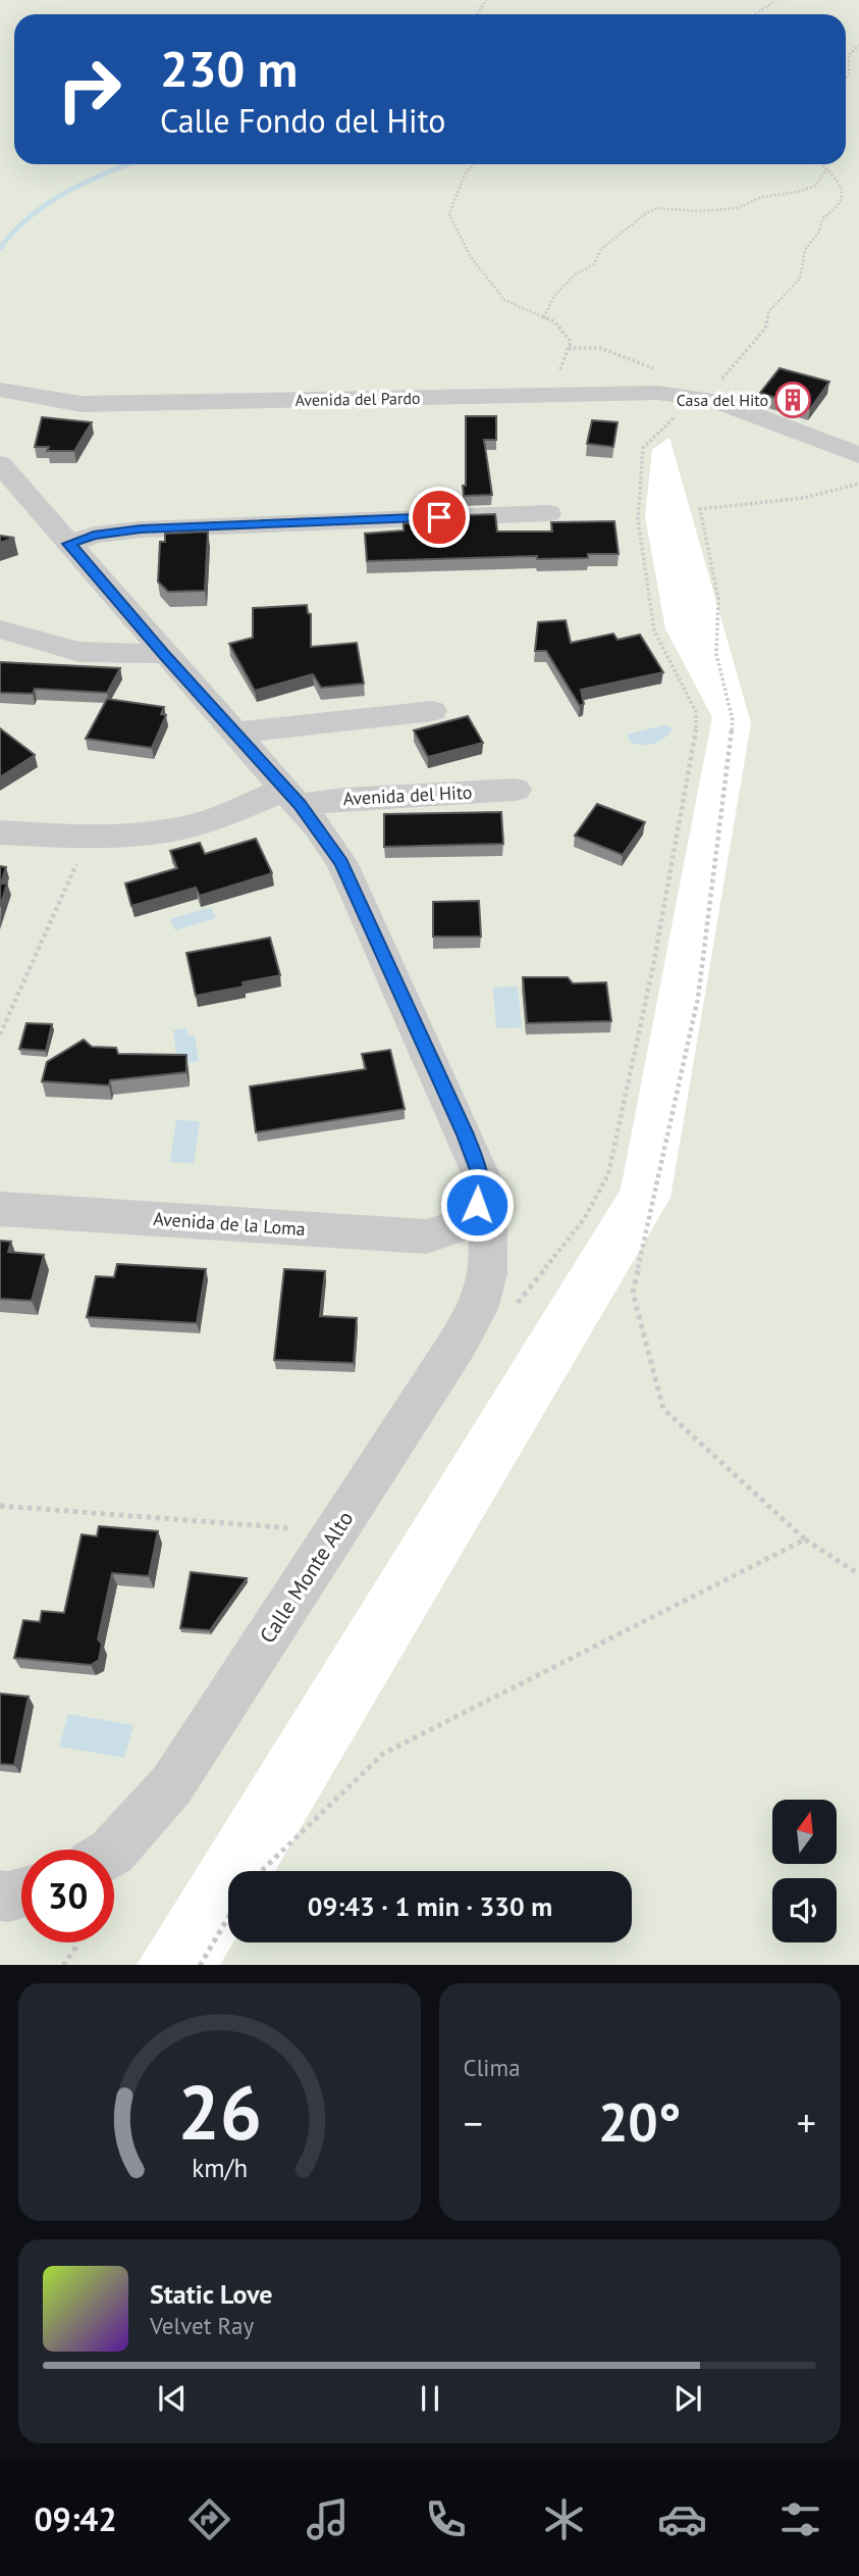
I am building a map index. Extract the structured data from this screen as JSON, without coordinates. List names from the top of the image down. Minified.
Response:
{"streets":{"street":["Avenida del Pardo","Avenida del Hito","Avenida de la Loma","Calle Monte Alto"]},"places":{"building":["Casa del Hito"]},"north":"top","page":{"turn":["230 m","Calle Fondo del Hito"],"limit":"30","trip":"09:43 · 1 min · 330 m","tile":"Clima","heat":["−","20°","+"],"song":["Static Love","Velvet Ray"],"tabs":"09:42","gauge":["26","km/h"]}}
